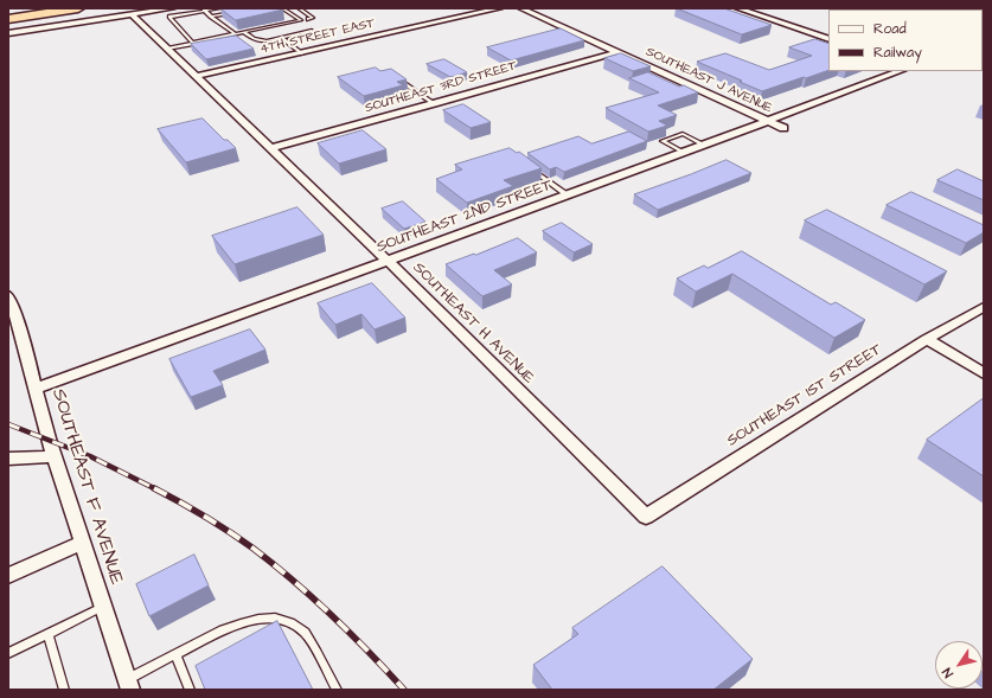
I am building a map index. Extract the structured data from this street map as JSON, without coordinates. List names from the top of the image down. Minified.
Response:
{"streets":{"street":["4TH STREET EAST","SOUTHEAST J AVENUE","SOUTHEAST 3RD STREET","SOUTHEAST 2ND STREET","SOUTHEAST H AVENUE","SOUTHEAST 1ST STREET","SOUTHEAST F AVENUE"]},"crossings":[["4TH STREET EAST","SOUTHEAST H AVENUE"],["SOUTHEAST J AVENUE","SOUTHEAST 3RD STREET"],["SOUTHEAST J AVENUE","SOUTHEAST 2ND STREET"],["SOUTHEAST 3RD STREET","SOUTHEAST H AVENUE"],["SOUTHEAST 2ND STREET","SOUTHEAST H AVENUE"],["SOUTHEAST 2ND STREET","SOUTHEAST F AVENUE"],["SOUTHEAST H AVENUE","SOUTHEAST 1ST STREET"]],"legend":["Road","Railway"],"north":"bottom left"}
